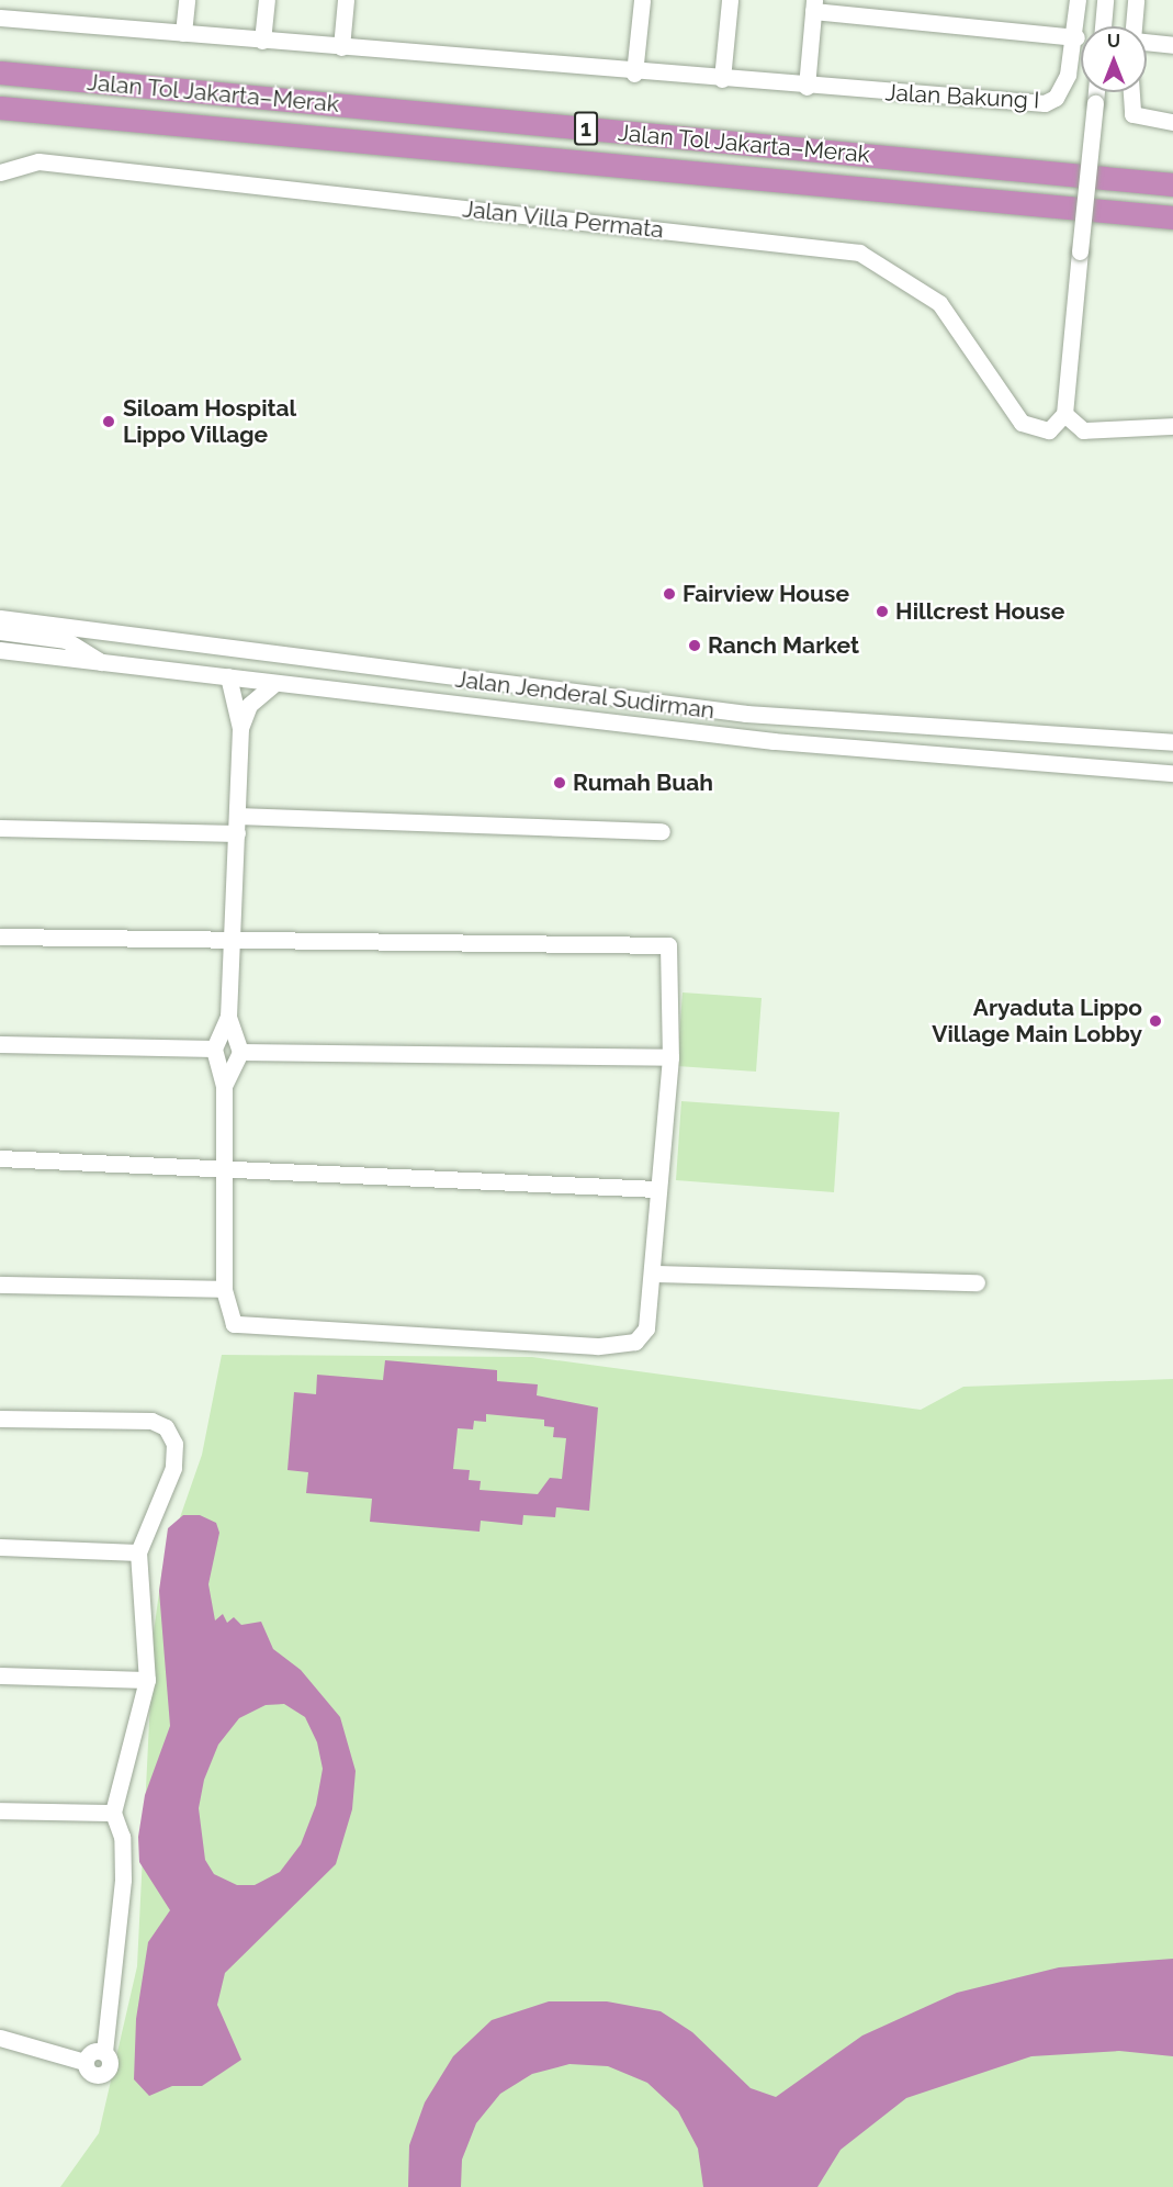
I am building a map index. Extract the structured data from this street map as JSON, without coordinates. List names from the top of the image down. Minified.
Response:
{"streets":{"highway":["Jalan Tol Jakarta–Merak","1"],"street":["Jalan Bakung I","Jalan Villa Permata","Jalan Jenderal Sudirman"]},"places":["Siloam Hospital Lippo Village","Fairview House","Hillcrest House","Ranch Market","Rumah Buah","Aryaduta Lippo Village Main Lobby"],"north":"top"}
